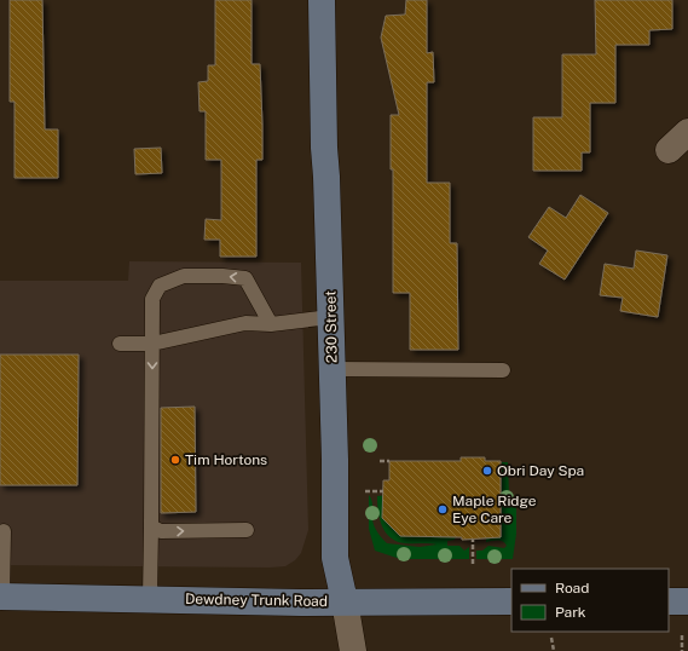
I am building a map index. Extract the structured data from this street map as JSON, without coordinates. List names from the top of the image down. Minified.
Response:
{"streets":{"street":["230 Street","Dewdney Trunk Road"]},"crossings":[["230 Street","Dewdney Trunk Road"]],"places":["Tim Hortons","Obri Day Spa","Maple Ridge Eye Care"],"legend":["Road","Park"]}
